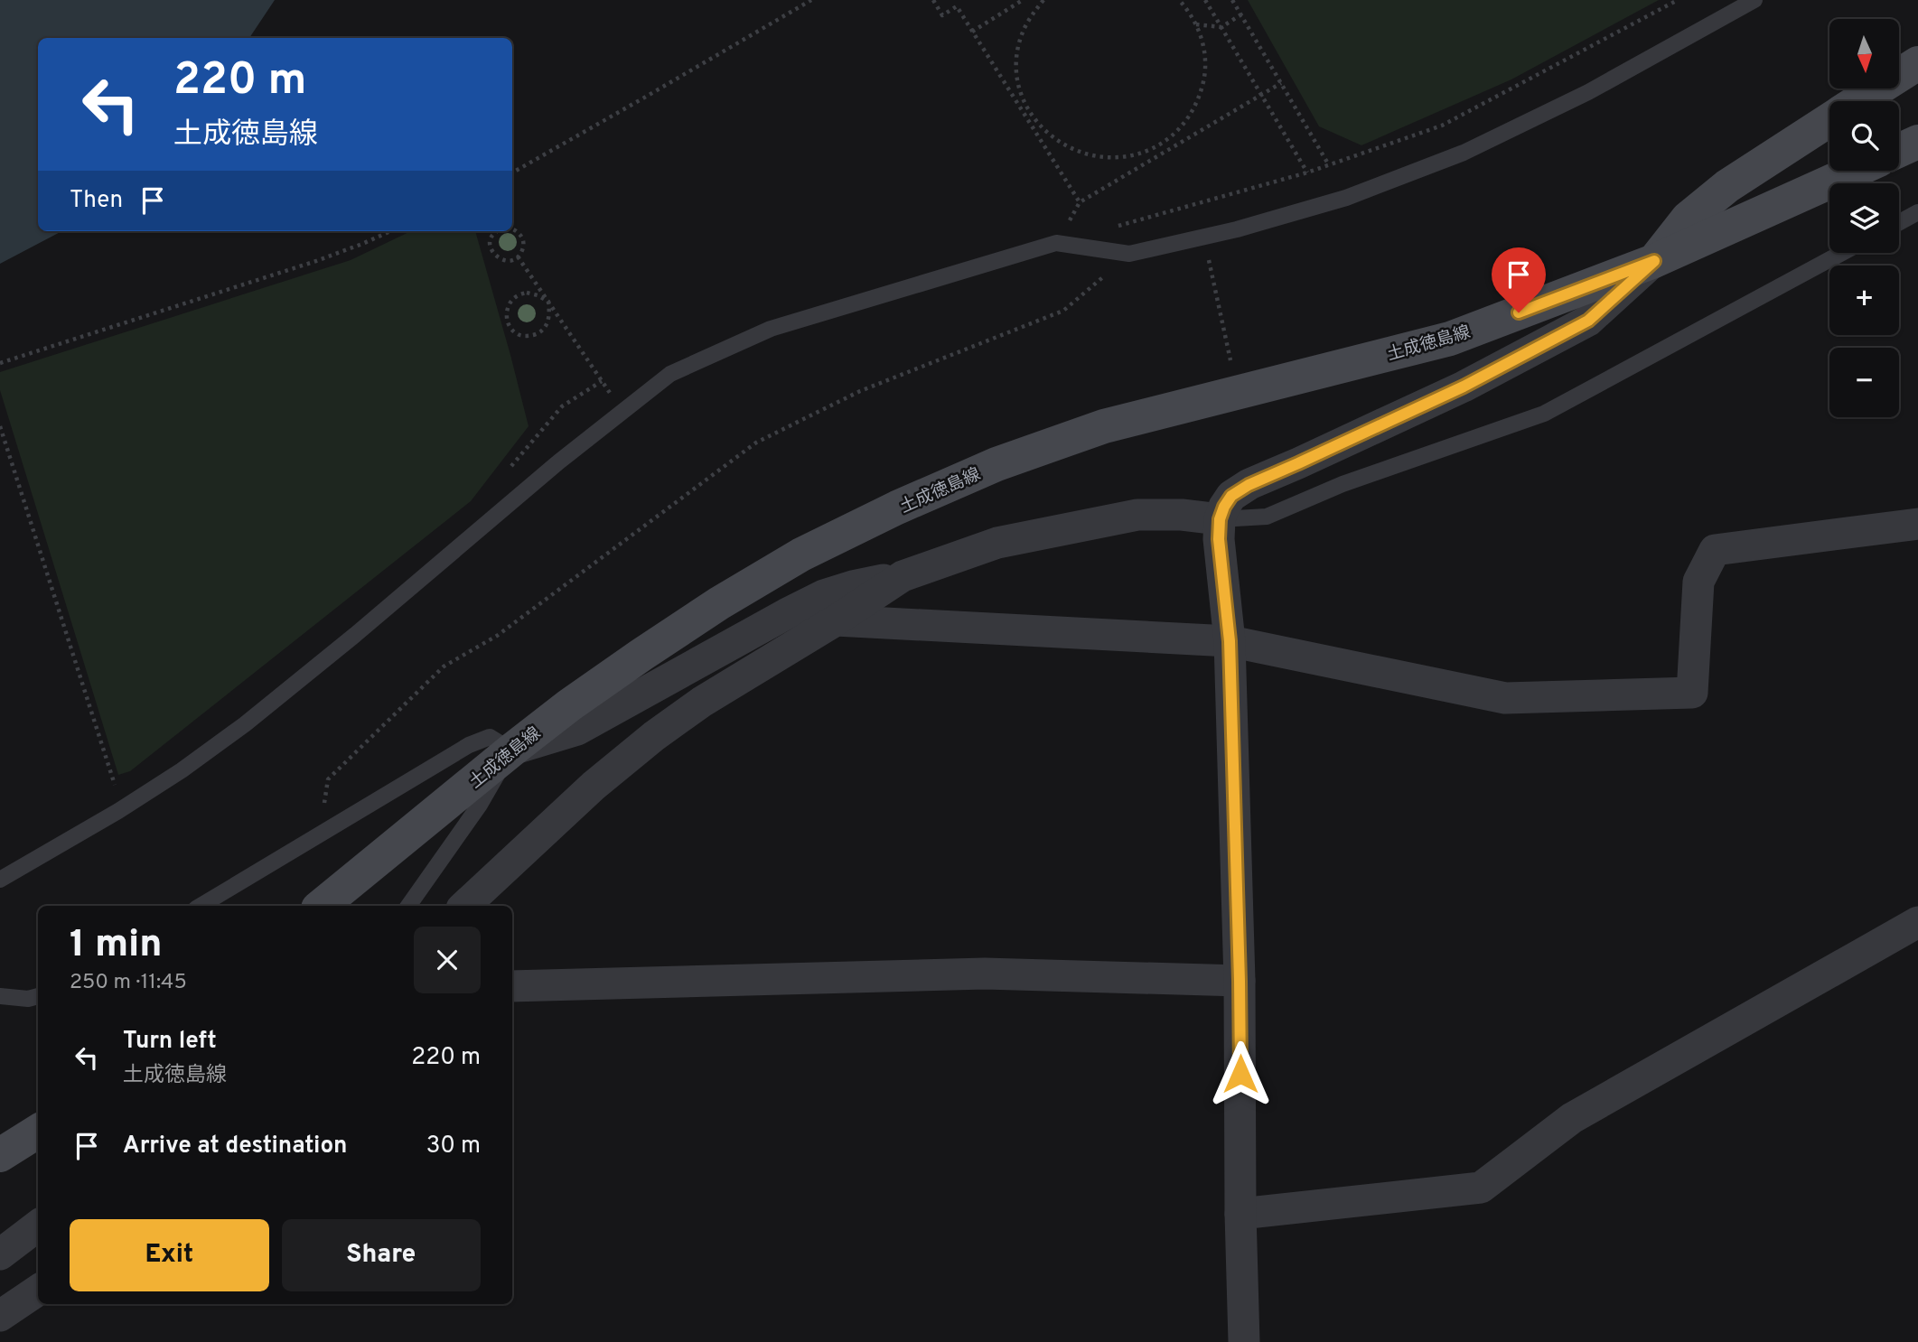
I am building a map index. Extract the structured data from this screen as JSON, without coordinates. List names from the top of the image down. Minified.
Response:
{"streets":{"main road":["土成徳島線"]},"north":"bottom","page":{"map_buttons":["+","−"],"turn":["220 m","土成徳島線"],"then":"Then","heading":["1 min","250 m · 11:45"],"list":[{"name":"Turn left","note":"土成徳島線","value":"220 m"},{"name":"Arrive at destination","value":"30 m"}],"buttons":["Exit","Share"]}}
